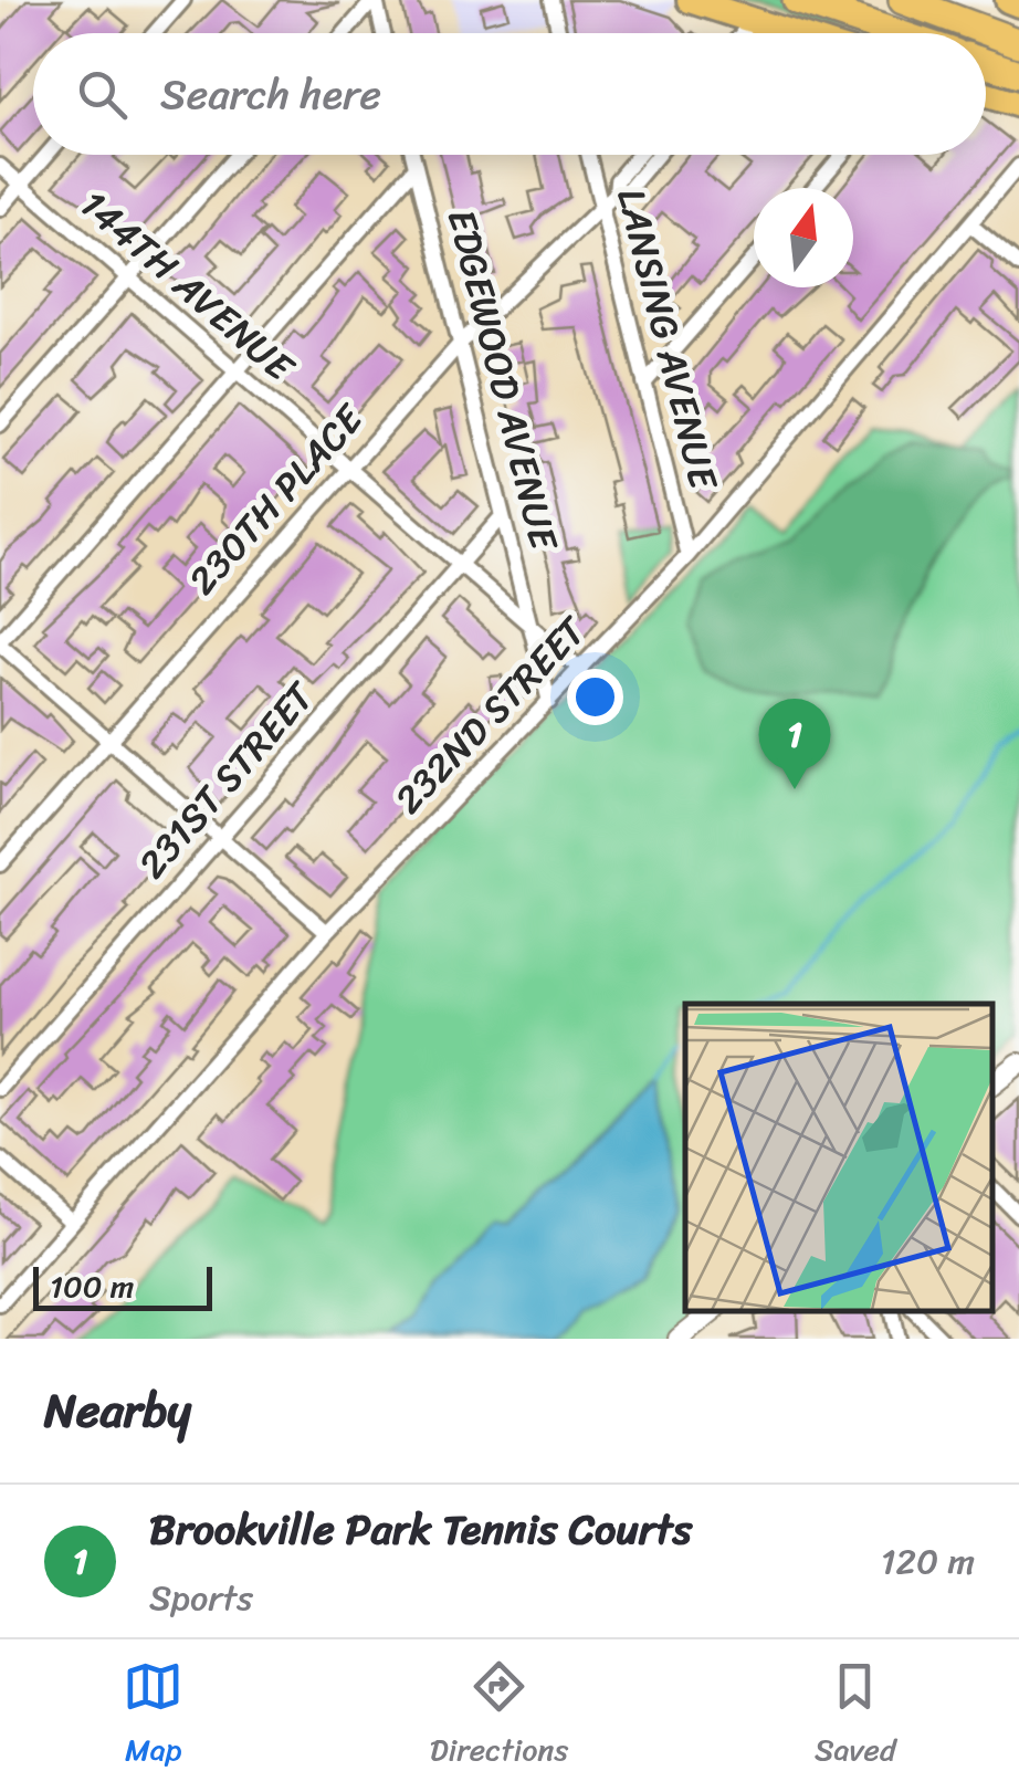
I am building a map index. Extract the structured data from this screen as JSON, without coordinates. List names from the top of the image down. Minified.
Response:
{"streets":{"street":["144TH AVENUE","LANSING AVENUE","EDGEWOOD AVENUE","230TH PLACE","232ND STREET","231ST STREET"]},"crossings":[["144TH AVENUE","EDGEWOOD AVENUE"],["144TH AVENUE","230TH PLACE"],["144TH AVENUE","232ND STREET"],["144TH AVENUE","231ST STREET"],["LANSING AVENUE","230TH PLACE"],["LANSING AVENUE","232ND STREET"],["EDGEWOOD AVENUE","230TH PLACE"],["EDGEWOOD AVENUE","232ND STREET"],["EDGEWOOD AVENUE","231ST STREET"]],"scale_bar":"100 m","north":"top","page":{"search":"Search here","pins":"1","scale":"100 m","heading":"Nearby","list":[{"mark":"1","name":"Brookville Park Tennis Courts","note":"Sports","value":"120 m"}],"nav":["Map","Directions","Saved"]}}
